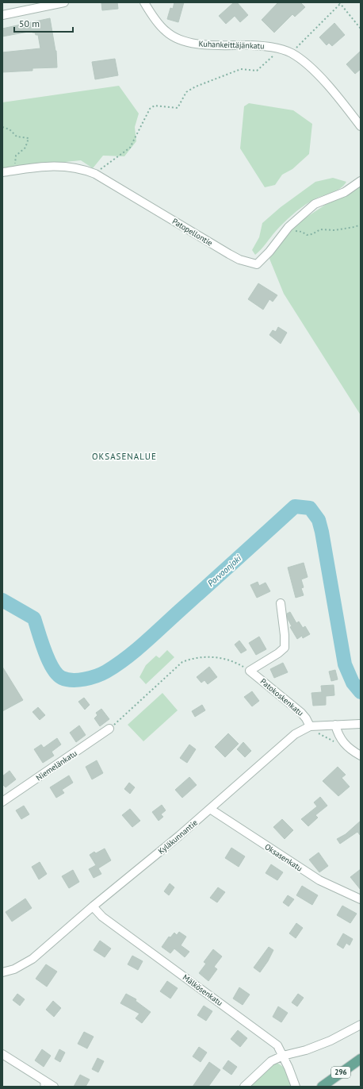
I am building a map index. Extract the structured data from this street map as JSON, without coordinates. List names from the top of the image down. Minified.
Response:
{"streets":{"main road":["296"],"street":["Kuhankeittäjänkatu","Patopellontie","Patokoskenkatu","Niemelänkatu","Kyläkunnantie","Oksasenkatu","Mälkösenkatu"]},"crossings":[["Patokoskenkatu","Kyläkunnantie"],["Kyläkunnantie","Oksasenkatu"],["Kyläkunnantie","Mälkösenkatu"]],"districts":["OKSASENALUE"],"water":["Porvoonjoki"],"scale_bar":"50 m"}
